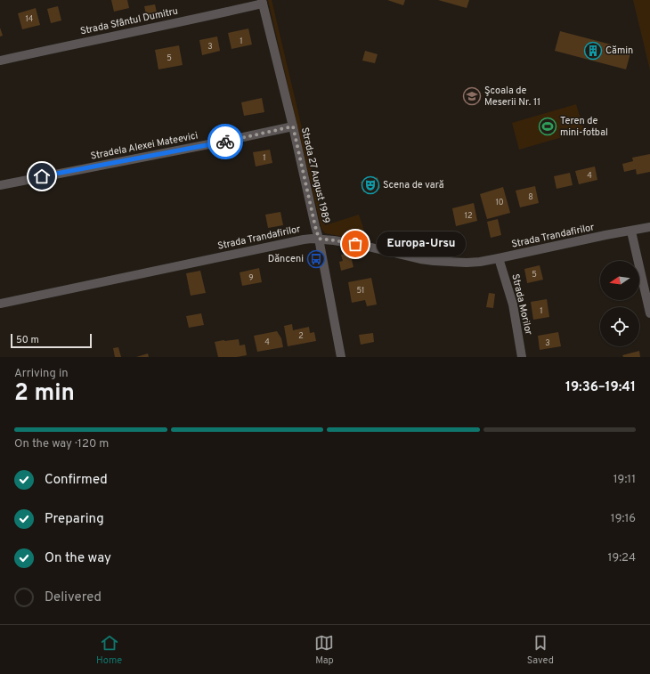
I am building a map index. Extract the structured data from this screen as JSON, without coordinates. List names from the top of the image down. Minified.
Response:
{"streets":{"street":["Strada Sfântul Dumitru","Stradela Alexei Mateevici","Strada 27 August 1989","Strada Trandafirilor","Strada Morilor"]},"crossings":[["Strada Sfântul Dumitru","Strada 27 August 1989"],["Stradela Alexei Mateevici","Strada 27 August 1989"],["Strada 27 August 1989","Strada Trandafirilor"],["Strada Trandafirilor","Strada Morilor"]],"places":{"building":["Cămin"],"school or university":["Şcoala de Meserii Nr. 11"],"sports":["Teren de mini-fotbal"],"theatre":["Scena de vară"],"other":["Europa-Ursu"],"bus stop":["Dănceni"]},"house_numbers":["14","1","3","5","1","4","8","10","12","5","9","51","1","2","4","3"],"scale_bar":"50 m","north":"left","page":{"bubble":"Europa-Ursu","scale":"50 m","heading":["2 min","Arriving in","19:36–19:41"],"bar":"On the way · 120 m","list":[["Confirmed","19:11"],["Preparing","19:16"],["On the way","19:24"],"Delivered"],"tabs":["Home","Map","Saved"]}}
